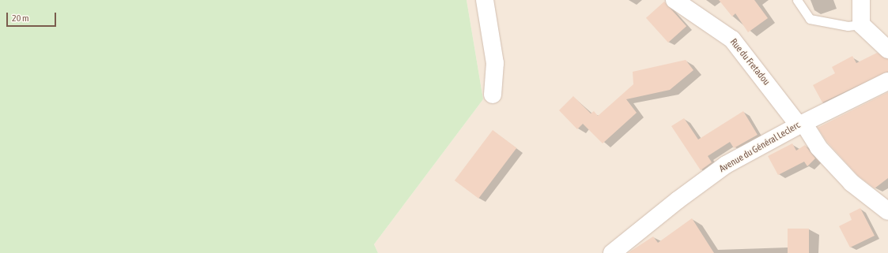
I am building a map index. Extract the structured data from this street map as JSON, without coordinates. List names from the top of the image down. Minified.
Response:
{"streets":{"street":["Rue du Fretadou","Avenue du Général Leclerc"]},"crossings":[["Rue du Fretadou","Avenue du Général Leclerc"]],"scale_bar":"20 m"}
